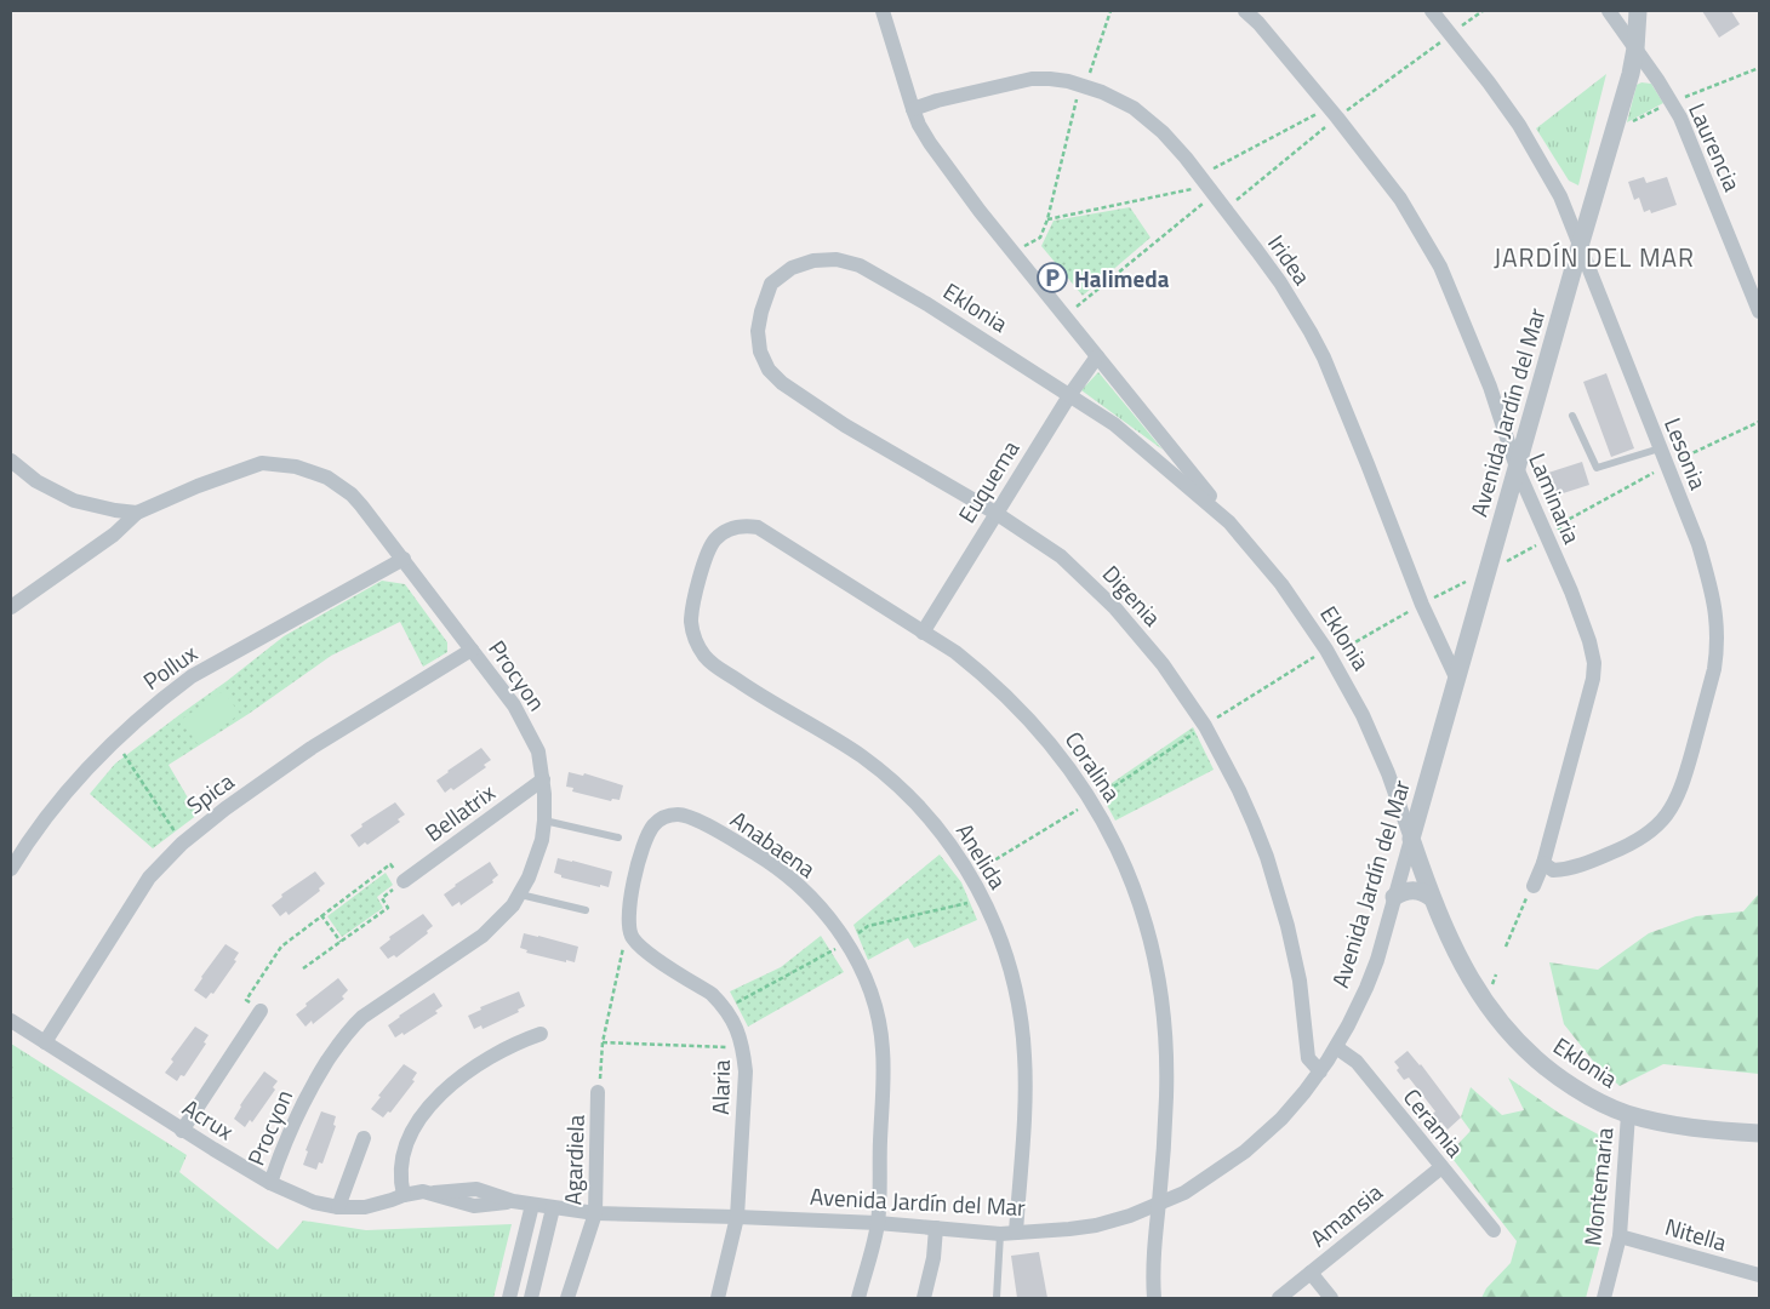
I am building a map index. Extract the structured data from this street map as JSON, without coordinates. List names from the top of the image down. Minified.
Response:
{"streets":{"street":["Laurencia","Iridea","Eklonia","Avenida Jardín del Mar","Lesonia","Euquema","Laminaria","Digenia","Pollux","Procyon","Coralina","Spica","Bellatrix","Anabaena","Anelida","Alaria","Acrux","Ceramia","Agardiela","Montemaria","Amansia","Nitella"]},"crossings":[["Laurencia","Avenida Jardín del Mar"],["Iridea","Avenida Jardín del Mar"],["Eklonia","Avenida Jardín del Mar"],["Eklonia","Euquema"],["Eklonia","Digenia"],["Eklonia","Montemaria"],["Avenida Jardín del Mar","Lesonia"],["Avenida Jardín del Mar","Laminaria"],["Avenida Jardín del Mar","Digenia"],["Avenida Jardín del Mar","Coralina"],["Avenida Jardín del Mar","Anabaena"],["Avenida Jardín del Mar","Anelida"],["Avenida Jardín del Mar","Alaria"],["Avenida Jardín del Mar","Acrux"],["Avenida Jardín del Mar","Ceramia"],["Avenida Jardín del Mar","Agardiela"],["Lesonia","Laminaria"],["Euquema","Digenia"],["Euquema","Coralina"],["Pollux","Procyon"],["Procyon","Spica"],["Procyon","Bellatrix"],["Procyon","Acrux"],["Coralina","Anelida"],["Spica","Acrux"],["Anabaena","Alaria"],["Ceramia","Amansia"],["Montemaria","Nitella"]],"districts":["JARDÍN DEL MAR"],"places":{"parking":["Halimeda"]}}
